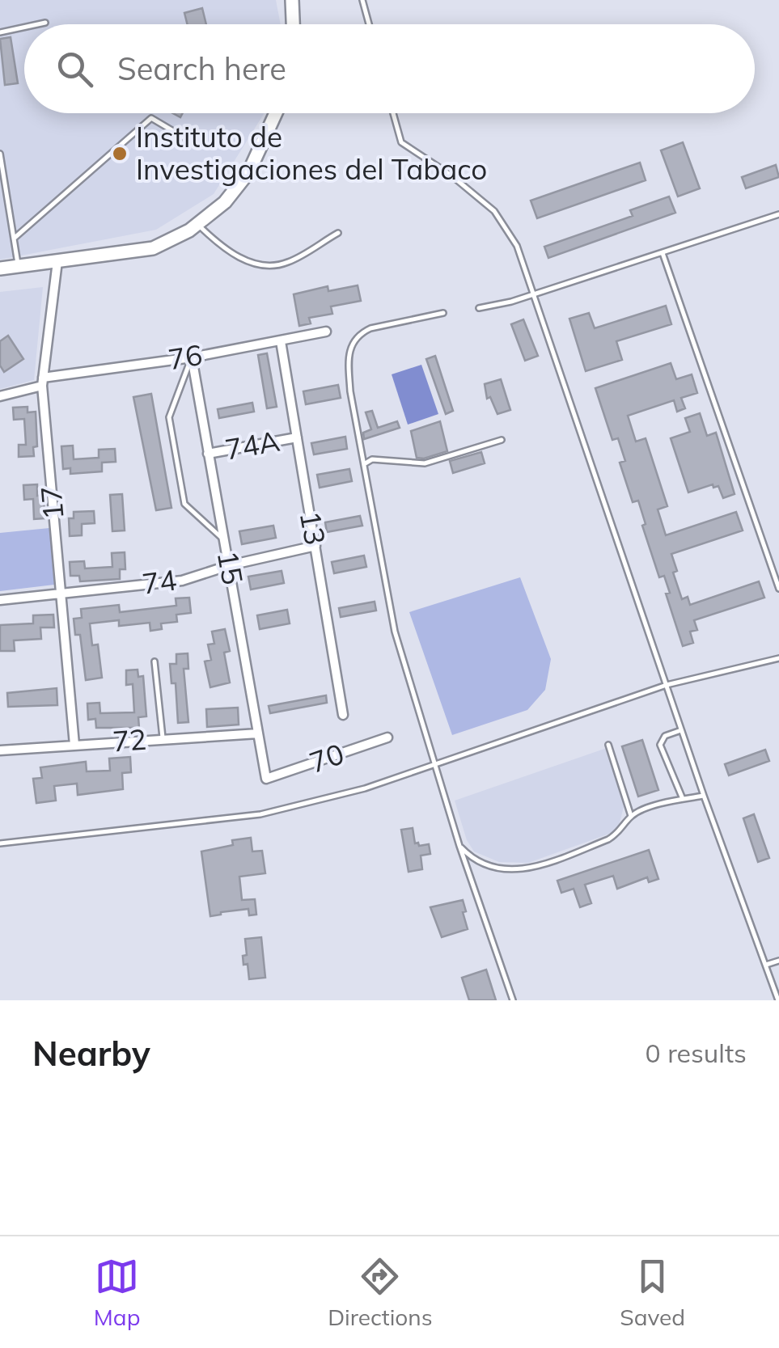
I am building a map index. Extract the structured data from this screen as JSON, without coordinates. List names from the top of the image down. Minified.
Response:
{"streets":{"street":["76","74A","17","13","15","74","72","70"]},"crossings":[["76","17"],["76","13"],["76","15"],["74A","13"],["74A","15"],["17","74"],["17","72"],["13","74"],["15","74"],["15","72"],["15","70"]],"places":["Instituto de Investigaciones del Tabaco"],"page":{"search":"Search here","heading":["Nearby","0 results"],"nav":["Map","Directions","Saved"]}}
